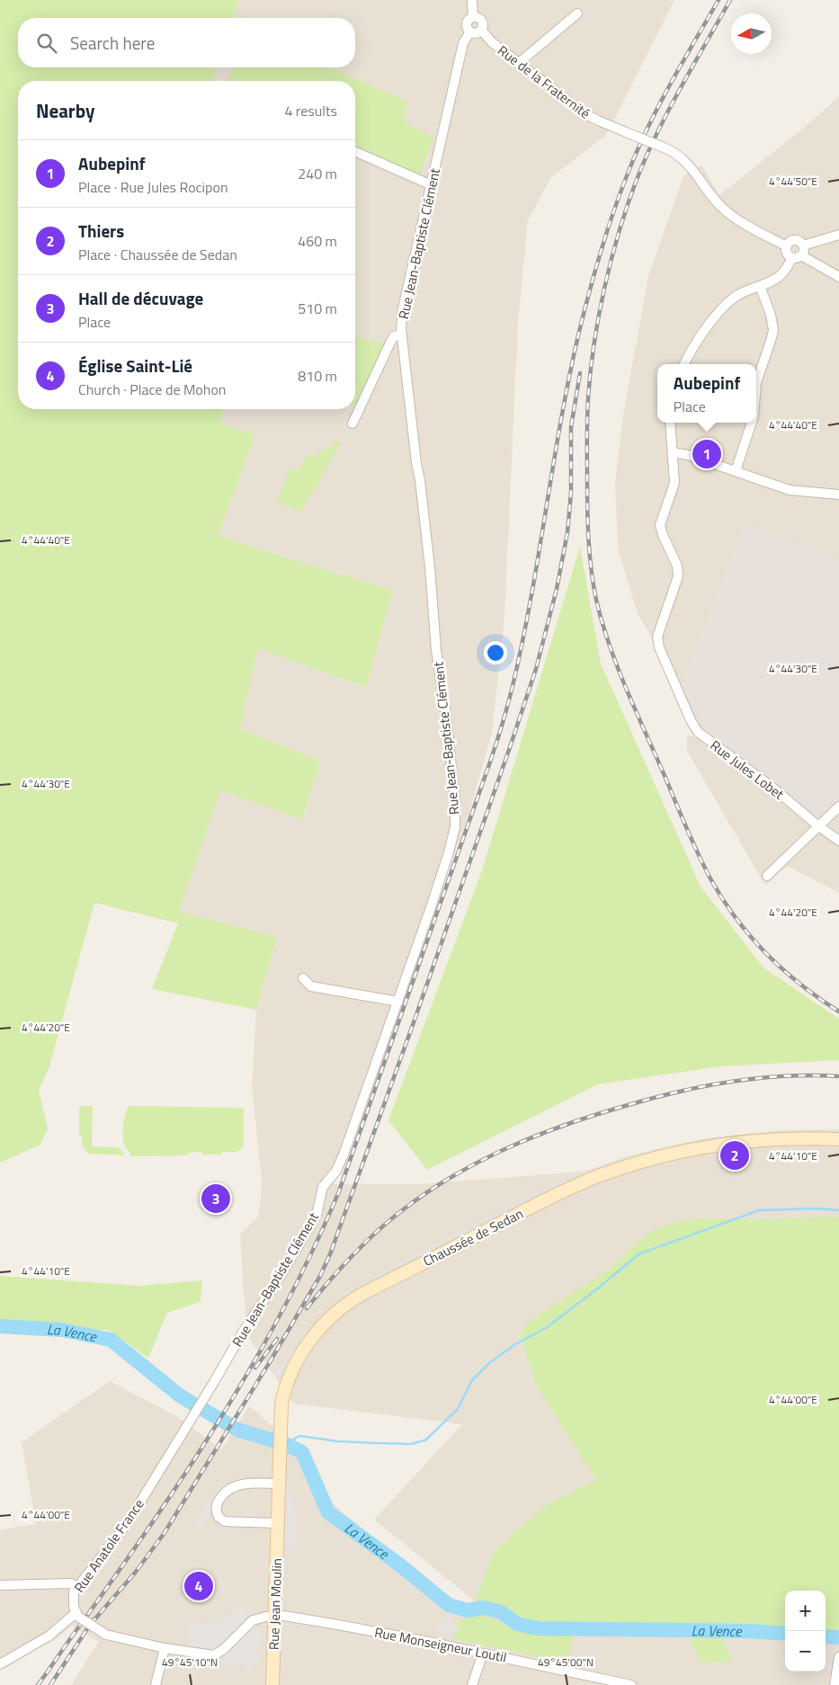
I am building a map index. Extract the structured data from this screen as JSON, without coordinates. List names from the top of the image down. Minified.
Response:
{"streets":{"main road":["Chaussée de Sedan","Rue Jean Moulin"],"street":["Rue de la Fraternité","Rue Jean-Baptiste Clément","Rue Jules Lobet","Rue Anatole France","Rue Monseigneur Loutil"]},"crossings":[["Rue de la Fraternité","Rue Jean-Baptiste Clément"],["Rue Jean-Baptiste Clément","Rue Anatole France"],["Chaussée de Sedan","Rue Jean Moulin"],["Rue Jean Moulin","Rue Monseigneur Loutil"]],"water":["La Vence"],"north":"left","page":{"search":"Search here","heading":["Nearby","4 results"],"list":[{"mark":"1","name":"Aubepinf","note":"Place · Rue Jules Rocipon","value":"240 m"},{"mark":"2","name":"Thiers","note":"Place · Chaussée de Sedan","value":"460 m"},{"mark":"3","name":"Hall de décuvage","note":"Place","value":"510 m"},{"mark":"4","name":"Église Saint-Lié","note":"Church · Place de Mohon","value":"810 m"}],"popup":["Aubepinf","Place"],"pins":["1","2","3","4"],"map_buttons":["+","−"]},"coordinates":["4°44'50\"E","4°44'40\"E","4°44'30\"E","4°44'20\"E","4°44'10\"E","4°44'00\"E","49°45'10\"N","49°45'00\"N"]}
